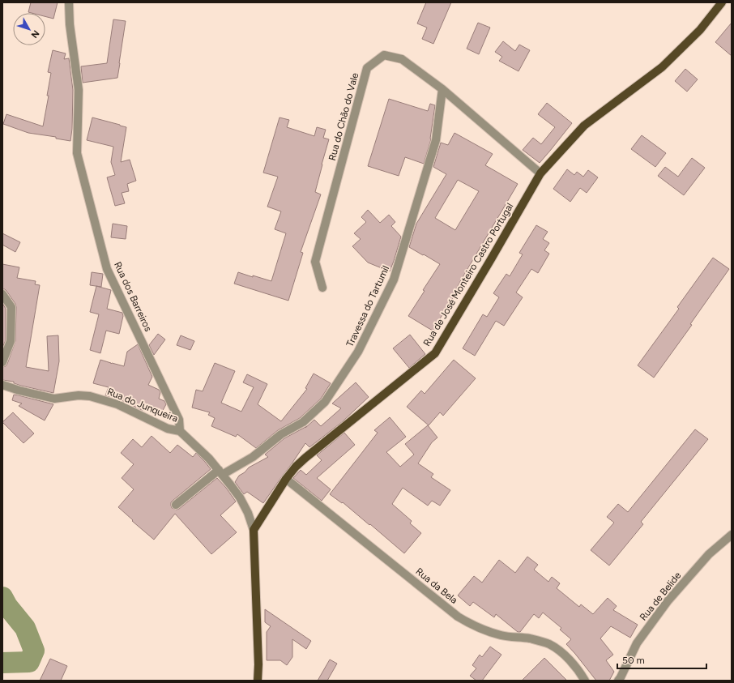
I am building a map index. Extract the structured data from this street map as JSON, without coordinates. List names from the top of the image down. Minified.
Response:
{"streets":{"main road":["Rua de José Monteiro Castro Portugal"],"street":["Rua do Chão do Vale","Rua dos Barreiros","Travessa do Tartumil","Rua do Junqueira","Rua da Bela","Rua de Belide"]},"crossings":[["Rua do Chão do Vale","Rua de José Monteiro Castro Portugal"],["Rua do Chão do Vale","Travessa do Tartumil"],["Rua de José Monteiro Castro Portugal","Rua da Bela"],["Rua dos Barreiros","Rua do Junqueira"]],"scale_bar":"50 m","north":"bottom right"}
